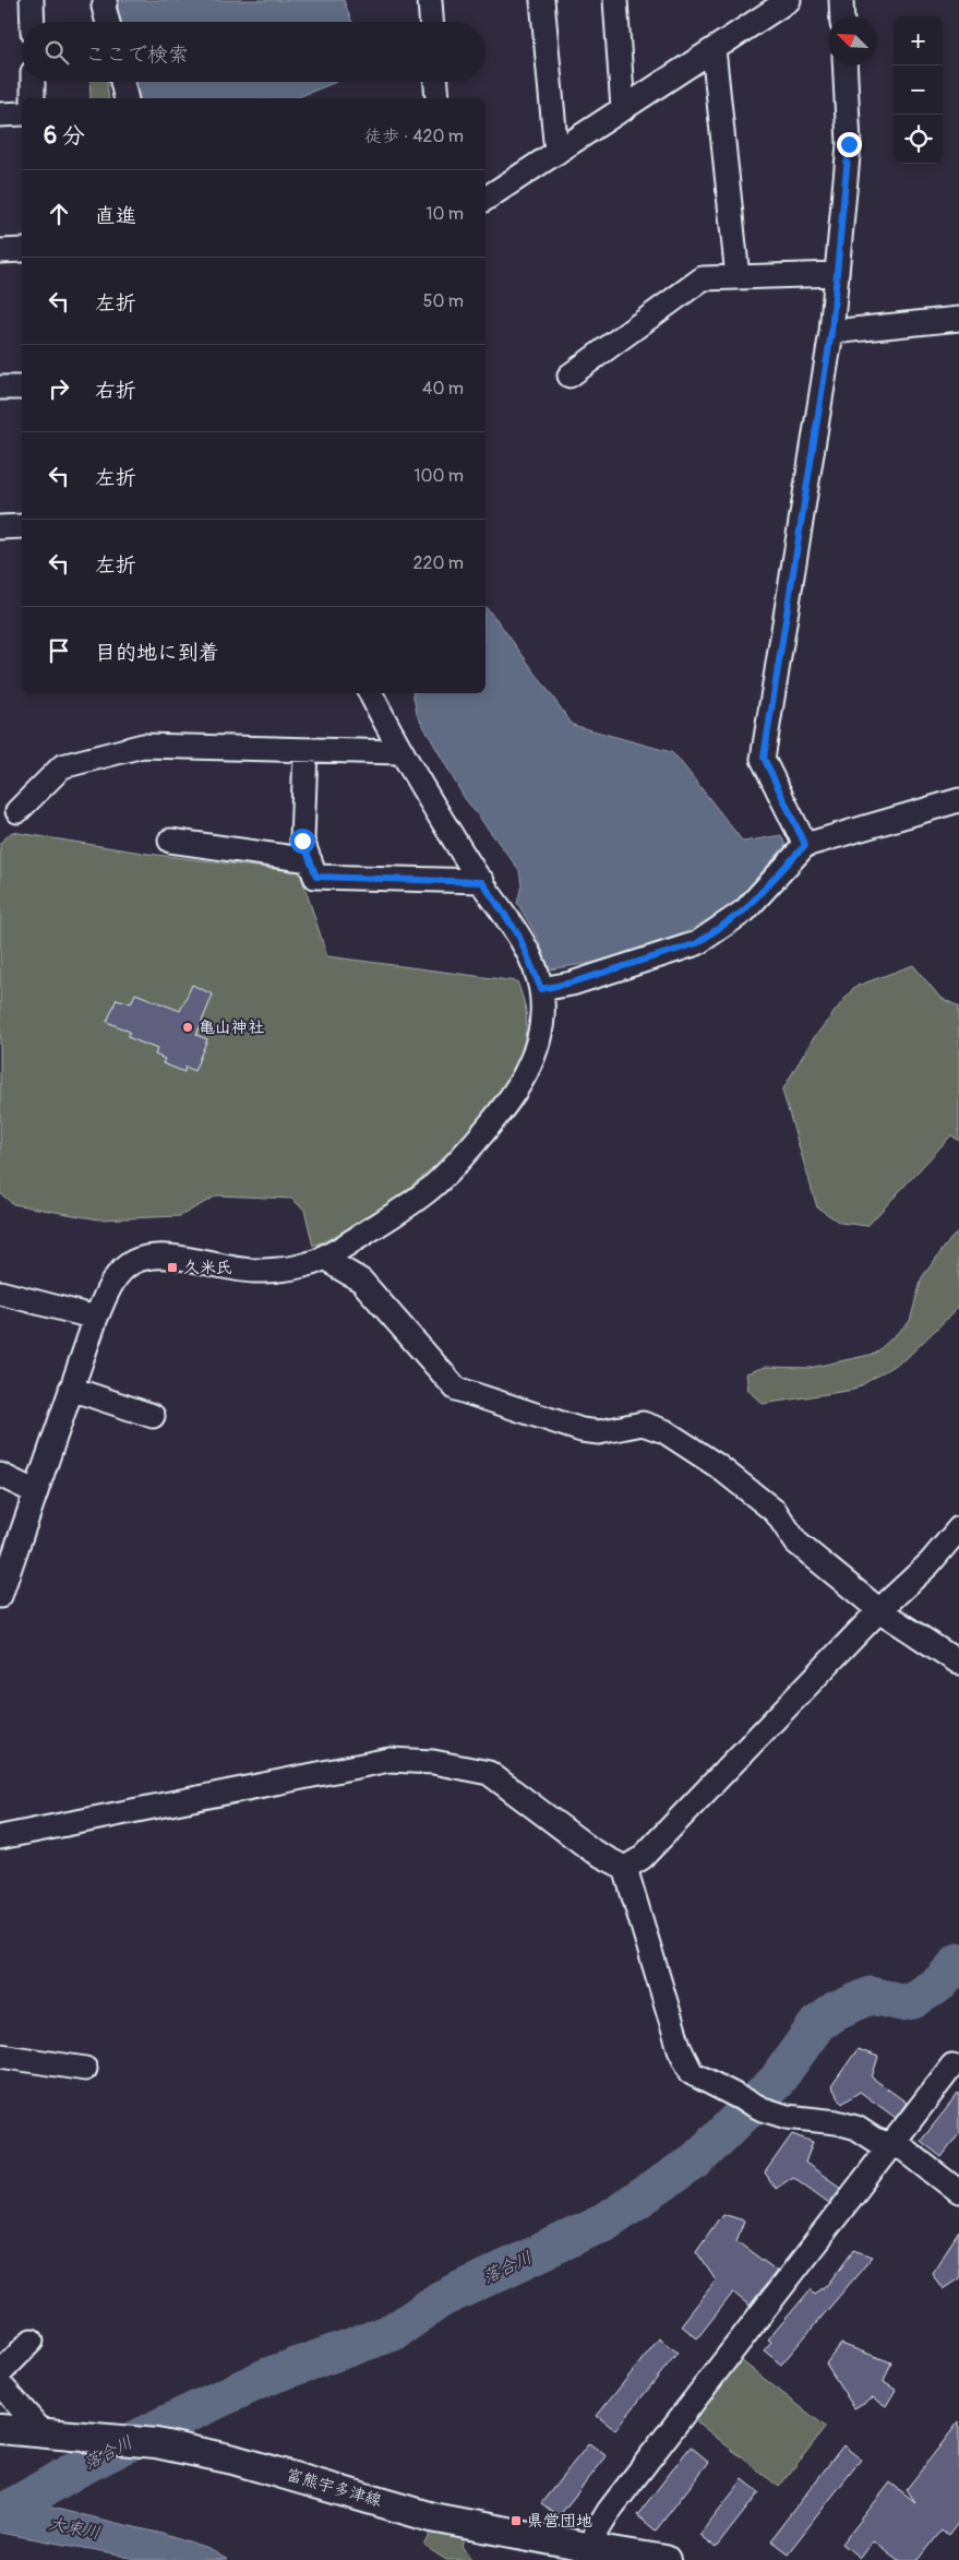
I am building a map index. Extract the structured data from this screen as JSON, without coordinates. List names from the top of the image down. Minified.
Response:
{"streets":{"main road":["富熊宇多津線"]},"water":["落合川","大束川"],"places":{"other":["亀山神社"],"transit":["久米氏","県営団地"]},"north":"top left","page":{"map_buttons":["+","−"],"search":"ここで検索","heading":["6 分","徒歩 · 420 m"],"list":[["直進","10 m"],["左折","50 m"],["右折","40 m"],["左折","100 m"],["左折","220 m"],"目的地に到着"]}}
